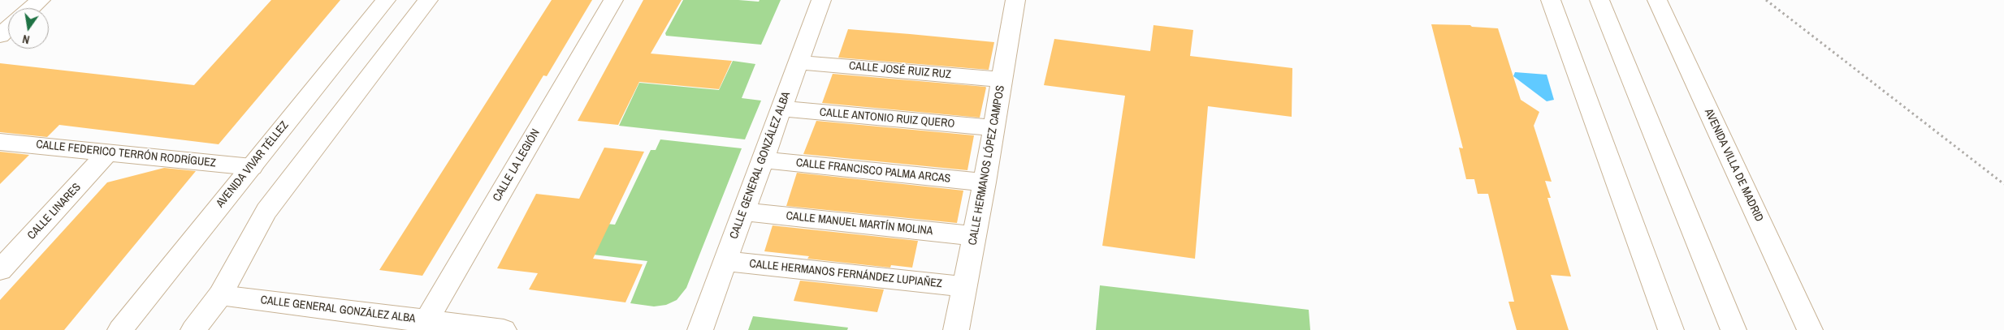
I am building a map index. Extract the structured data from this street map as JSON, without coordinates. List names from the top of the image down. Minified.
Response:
{"streets":{"street":["CALLE JOSÉ RUIZ RUZ","CALLE ANTONIO RUIZ QUERO","CALLE FEDERICO TERRÓN RODRÍGUEZ","AVENIDA VIVAR TÉLLEZ","CALLE LA LEGIÓN","CALLE GENERAL GONZÁLEZ ALBA","CALLE HERMANOS LÓPEZ CAMPOS","AVENIDA VILLA DE MADRID","CALLE FRANCISCO PALMA ARCAS","CALLE LINARES","CALLE MANUEL MARTÍN MOLINA","CALLE HERMANOS FERNÁNDEZ LUPIAÑEZ"]},"crossings":[["CALLE JOSÉ RUIZ RUZ","CALLE GENERAL GONZÁLEZ ALBA"],["CALLE JOSÉ RUIZ RUZ","CALLE HERMANOS LÓPEZ CAMPOS"],["CALLE ANTONIO RUIZ QUERO","CALLE GENERAL GONZÁLEZ ALBA"],["CALLE ANTONIO RUIZ QUERO","CALLE HERMANOS LÓPEZ CAMPOS"],["CALLE FEDERICO TERRÓN RODRÍGUEZ","AVENIDA VIVAR TÉLLEZ"],["CALLE FEDERICO TERRÓN RODRÍGUEZ","CALLE LINARES"],["CALLE LA LEGIÓN","CALLE GENERAL GONZÁLEZ ALBA"],["CALLE GENERAL GONZÁLEZ ALBA","CALLE FRANCISCO PALMA ARCAS"],["CALLE GENERAL GONZÁLEZ ALBA","CALLE MANUEL MARTÍN MOLINA"],["CALLE GENERAL GONZÁLEZ ALBA","CALLE HERMANOS FERNÁNDEZ LUPIAÑEZ"],["CALLE HERMANOS LÓPEZ CAMPOS","CALLE FRANCISCO PALMA ARCAS"],["CALLE HERMANOS LÓPEZ CAMPOS","CALLE MANUEL MARTÍN MOLINA"],["CALLE HERMANOS LÓPEZ CAMPOS","CALLE HERMANOS FERNÁNDEZ LUPIAÑEZ"]],"north":"bottom"}
